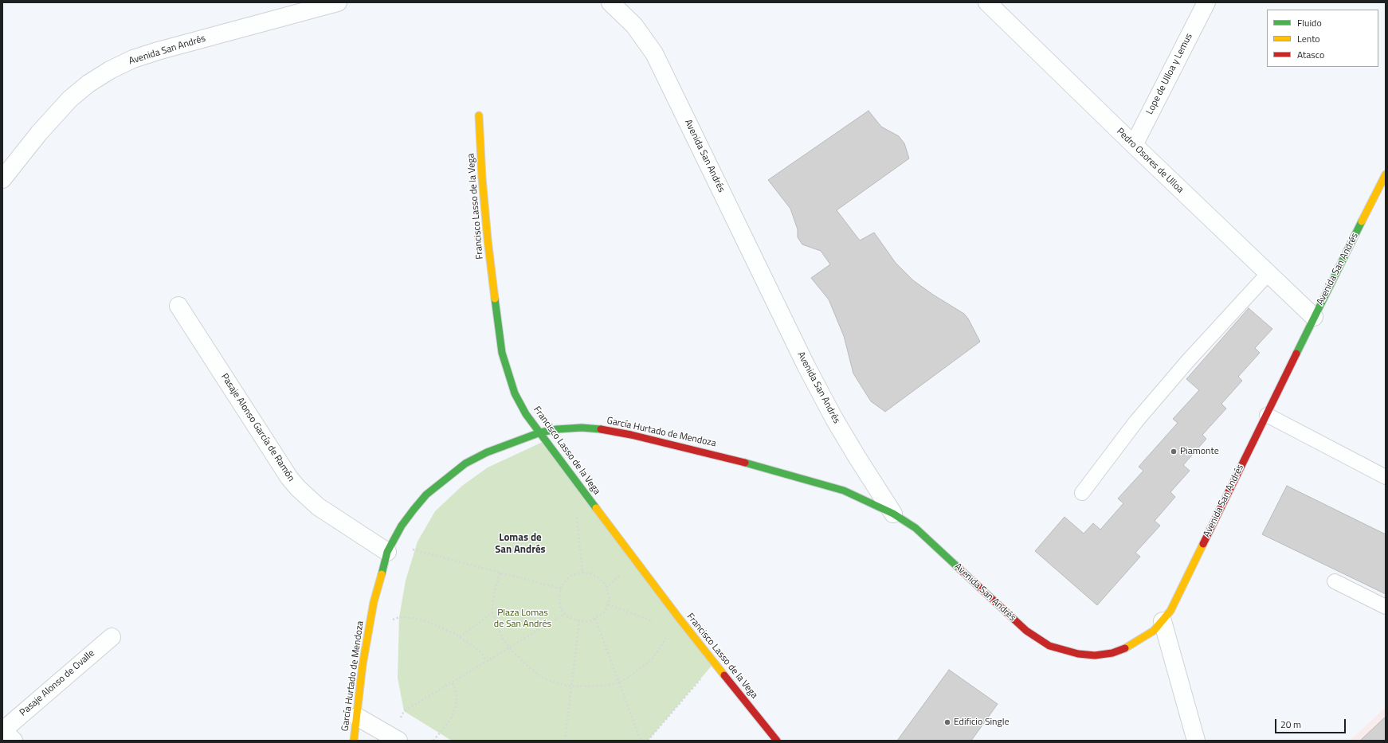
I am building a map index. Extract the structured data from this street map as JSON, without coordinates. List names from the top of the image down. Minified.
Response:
{"streets":{"street":["Avenida San Andrés","Lope de Ulloa y Lemus","Pedro Osores de Ulloa","Francisco Lasso de la Vega","Pasaje Alonso García de Ramón","García Hurtado de Mendoza","Pasaje Alonso de Ovalle"]},"crossings":[["Avenida San Andrés","Pedro Osores de Ulloa"],["Avenida San Andrés","García Hurtado de Mendoza"],["Lope de Ulloa y Lemus","Pedro Osores de Ulloa"],["Francisco Lasso de la Vega","García Hurtado de Mendoza"],["Pasaje Alonso García de Ramón","García Hurtado de Mendoza"]],"districts":["Lomas de San Andrés"],"parks":["Plaza Lomas de San Andrés"],"places":["Piamonte","Edificio Single"],"legend":["Fluido","Lento","Atasco"],"scale_bar":"20 m"}
